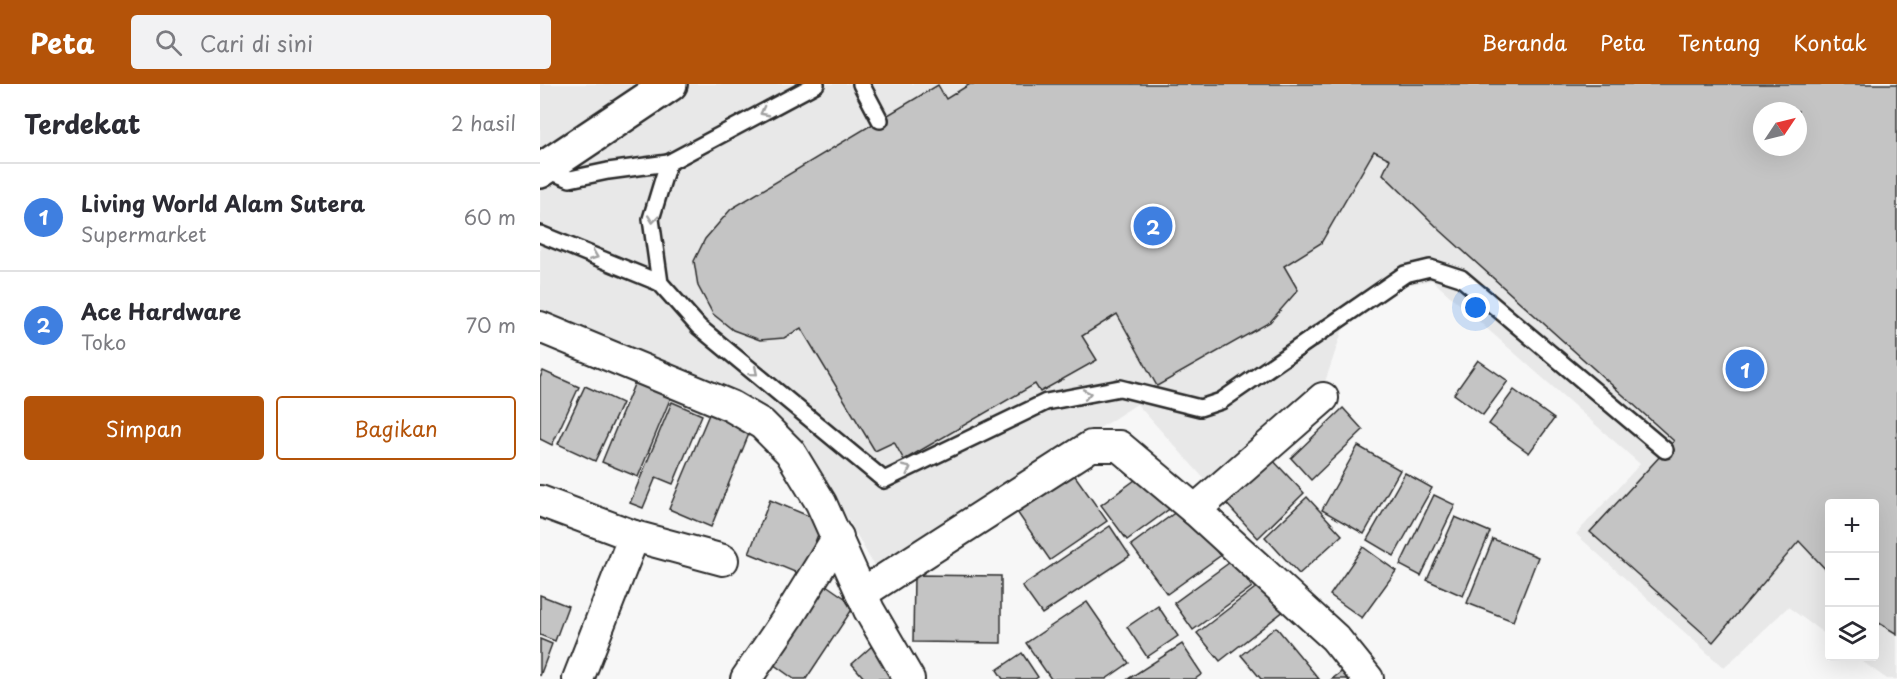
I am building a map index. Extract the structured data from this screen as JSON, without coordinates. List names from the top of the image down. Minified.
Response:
{"north":"top right","page":{"header":"Peta","search":"Cari di sini","nav":["Beranda","Peta","Tentang","Kontak"],"heading":["Terdekat","2 hasil"],"list":[{"mark":"1","name":"Living World Alam Sutera","note":"Supermarket","value":"60 m"},{"mark":"2","name":"Ace Hardware","note":"Toko","value":"70 m"}],"pins":["2","1"],"buttons":["Simpan","Bagikan"],"map_buttons":["+","−"]}}
